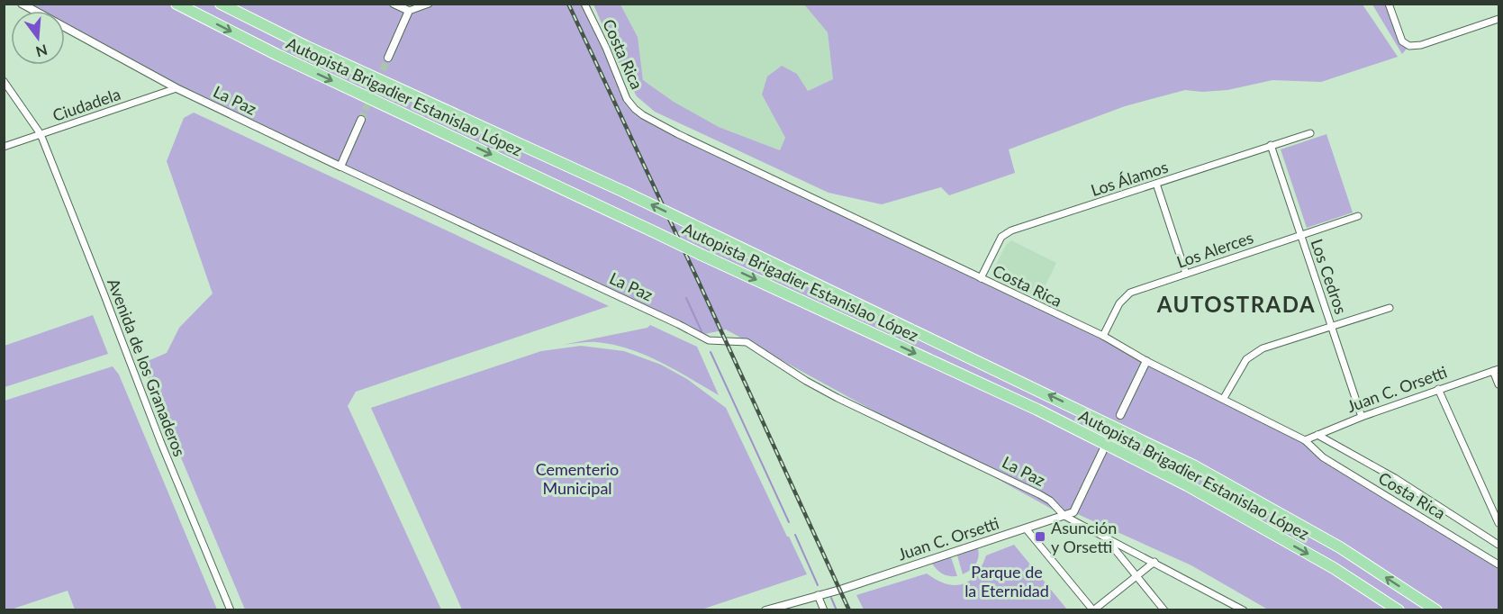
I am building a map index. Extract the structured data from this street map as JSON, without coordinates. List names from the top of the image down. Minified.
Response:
{"streets":{"highway":["Autopista Brigadier Estanislao López"],"street":["Costa Rica","La Paz","Ciudadela","Los Álamos","Los Alerces","Los Cedros","Avenida de los Granaderos","Juan C. Orsetti"]},"crossings":[["Costa Rica","Los Álamos"],["Costa Rica","Los Alerces"],["Costa Rica","Juan C. Orsetti"],["La Paz","Ciudadela"],["La Paz","Juan C. Orsetti"],["Ciudadela","Avenida de los Granaderos"],["Los Álamos","Los Cedros"],["Los Alerces","Los Cedros"],["Los Cedros","Juan C. Orsetti"]],"districts":["AUTOSTRADA"],"parks":["Cementerio Municipal","Parque de la Eternidad"],"places":{"transit":["Asunción y Orsetti"]},"north":"bottom"}
